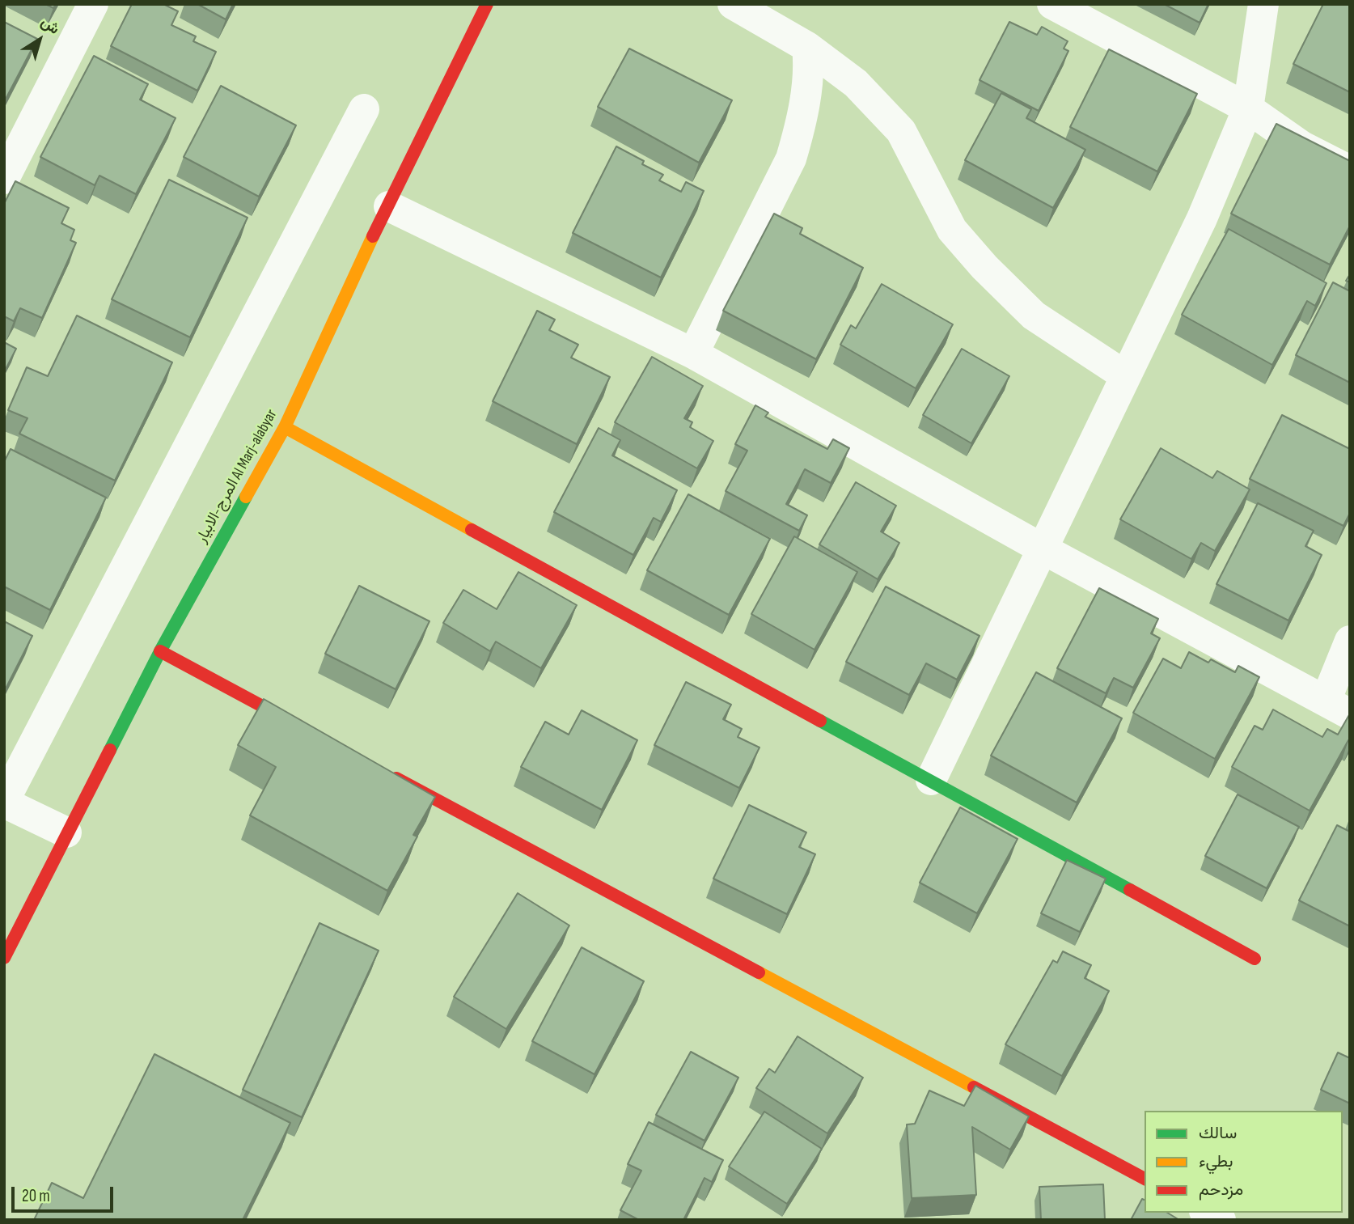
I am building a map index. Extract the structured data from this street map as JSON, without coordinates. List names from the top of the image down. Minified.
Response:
{"streets":{"street":["المرج-الابيار Al Marj-alabyar"]},"legend":["سالك","بطيء","مزدحم"],"scale_bar":"20 m","north":"top right"}
